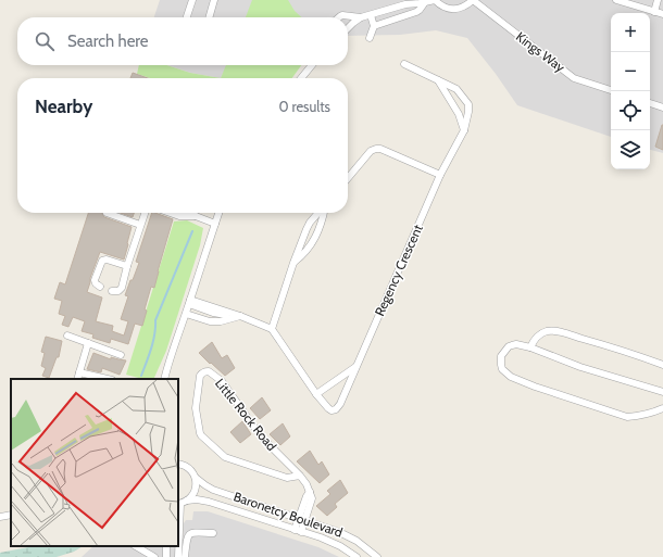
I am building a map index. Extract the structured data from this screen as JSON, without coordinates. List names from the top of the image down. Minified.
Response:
{"streets":{"street":["Kings Way","Regency Crescent","Little Rock Road","Baronetcy Boulevard"]},"crossings":[["Little Rock Road","Baronetcy Boulevard"]],"page":{"map_buttons":["+","−"],"search":"Search here","heading":["Nearby","0 results"]}}
